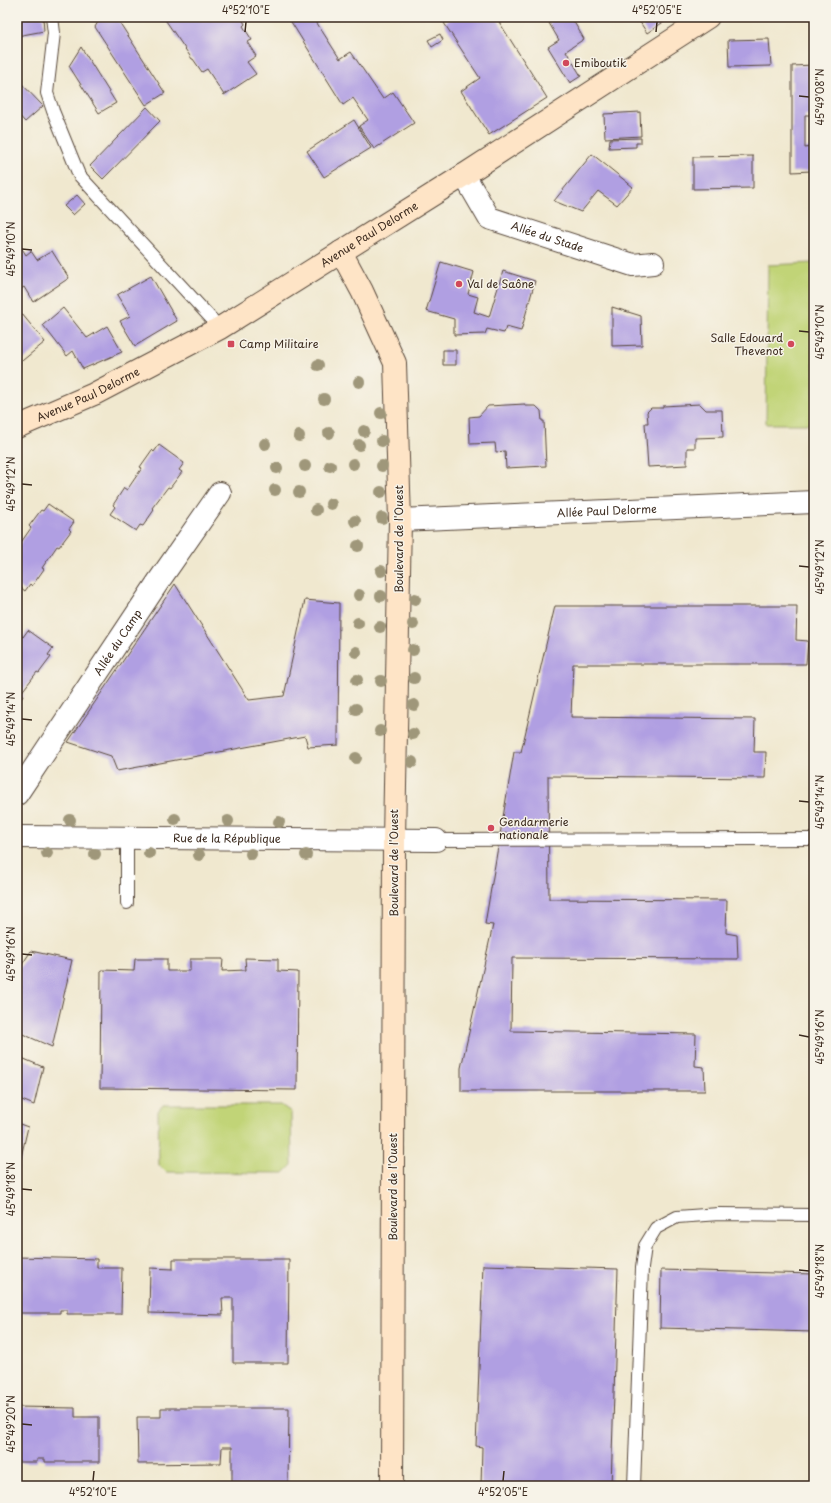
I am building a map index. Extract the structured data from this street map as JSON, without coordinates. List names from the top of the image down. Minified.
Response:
{"streets":{"street":["Avenue Paul Delorme","Allée du Stade","Allée Paul Delorme","Boulevard de l'Ouest","Allée du Camp","Rue de la République"]},"crossings":[["Avenue Paul Delorme","Allée du Stade"],["Avenue Paul Delorme","Boulevard de l'Ouest"],["Allée Paul Delorme","Boulevard de l'Ouest"],["Boulevard de l'Ouest","Rue de la République"]],"places":{"other":["Emiboutik","Val de Saône","Salle Edouard Thevenot","Gendarmerie nationale"],"transit":["Camp Militaire"]},"coordinates":["4°52'10\"E","4°52'05\"E","45°49'08\"N","45°49'10\"N","45°49'12\"N","45°49'14\"N","45°49'16\"N","45°49'18\"N","45°49'20\"N"]}
